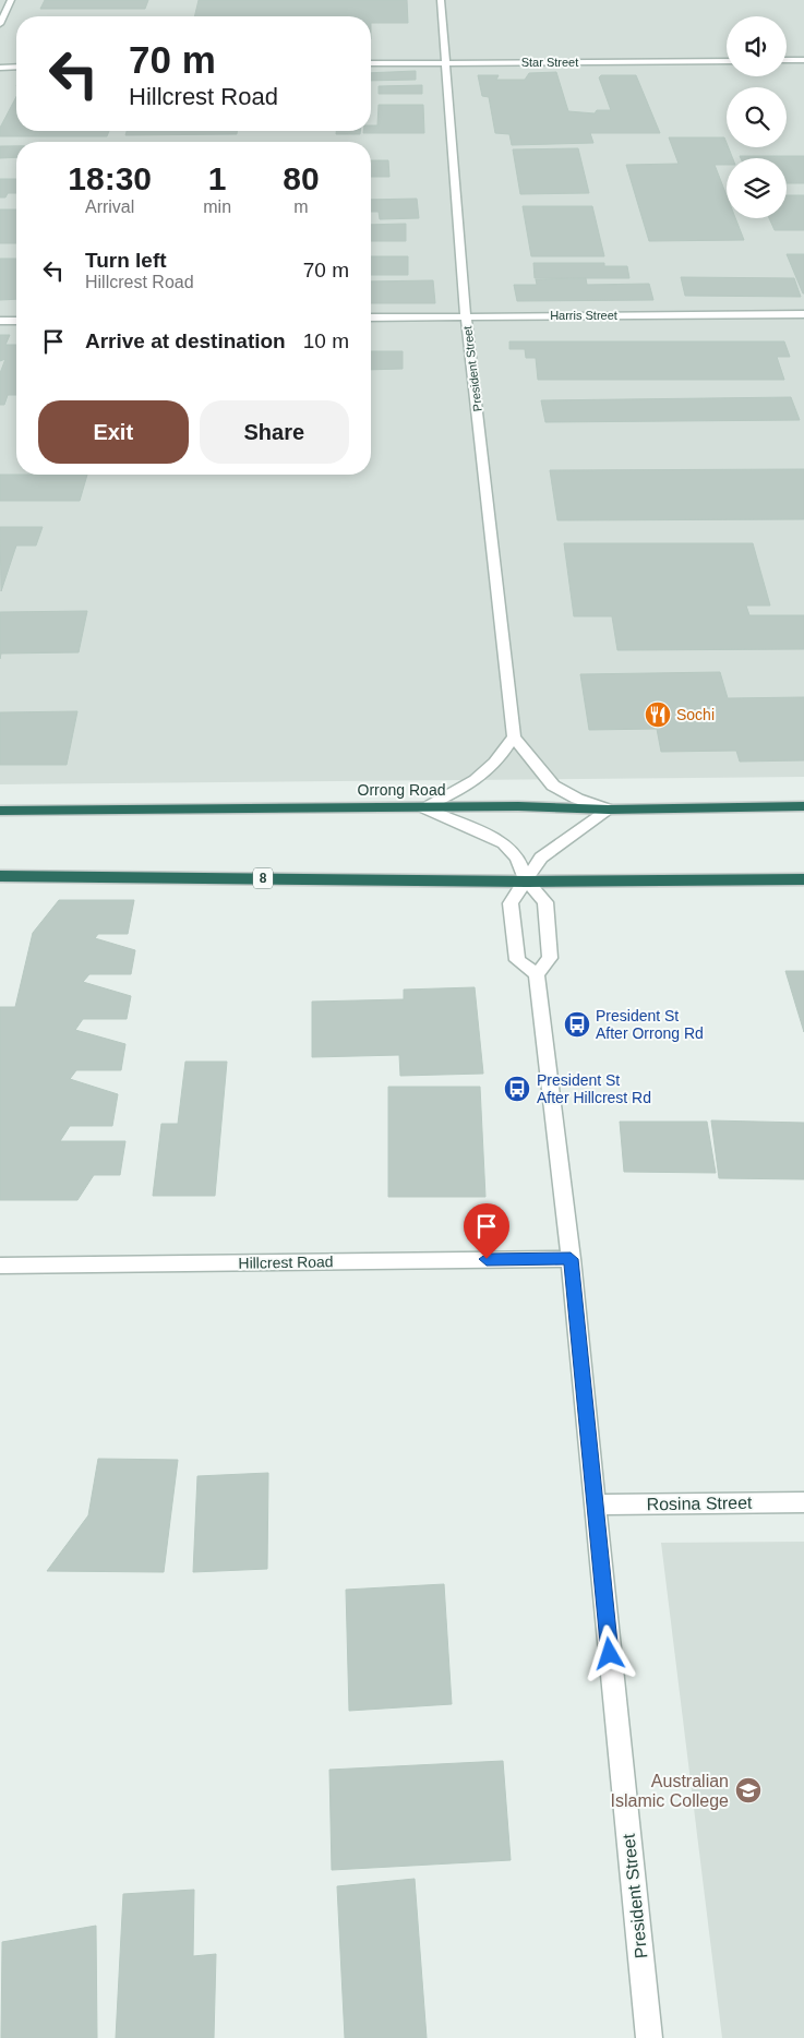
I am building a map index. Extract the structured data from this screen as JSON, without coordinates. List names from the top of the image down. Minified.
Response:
{"streets":{"highway":["Orrong Road","8"],"street":["Star Street","Harris Street","President Street","Hillcrest Road","Rosina Street"]},"crossings":[["Star Street","President Street"],["Harris Street","President Street"],["President Street","Hillcrest Road"],["President Street","Rosina Street"]],"places":{"restaurant":["Sochi"],"bus stop":["President St After Orrong Rd","President St After Hillcrest Rd"],"school or university":["Australian Islamic College"]},"page":{"turn":["70 m","Hillcrest Road"],"eta":["18:30","Arrival","1","min","80","m"],"list":[{"name":"Turn left","note":"Hillcrest Road","value":"70 m"},{"name":"Arrive at destination","value":"10 m"}],"buttons":["Exit","Share"]}}
